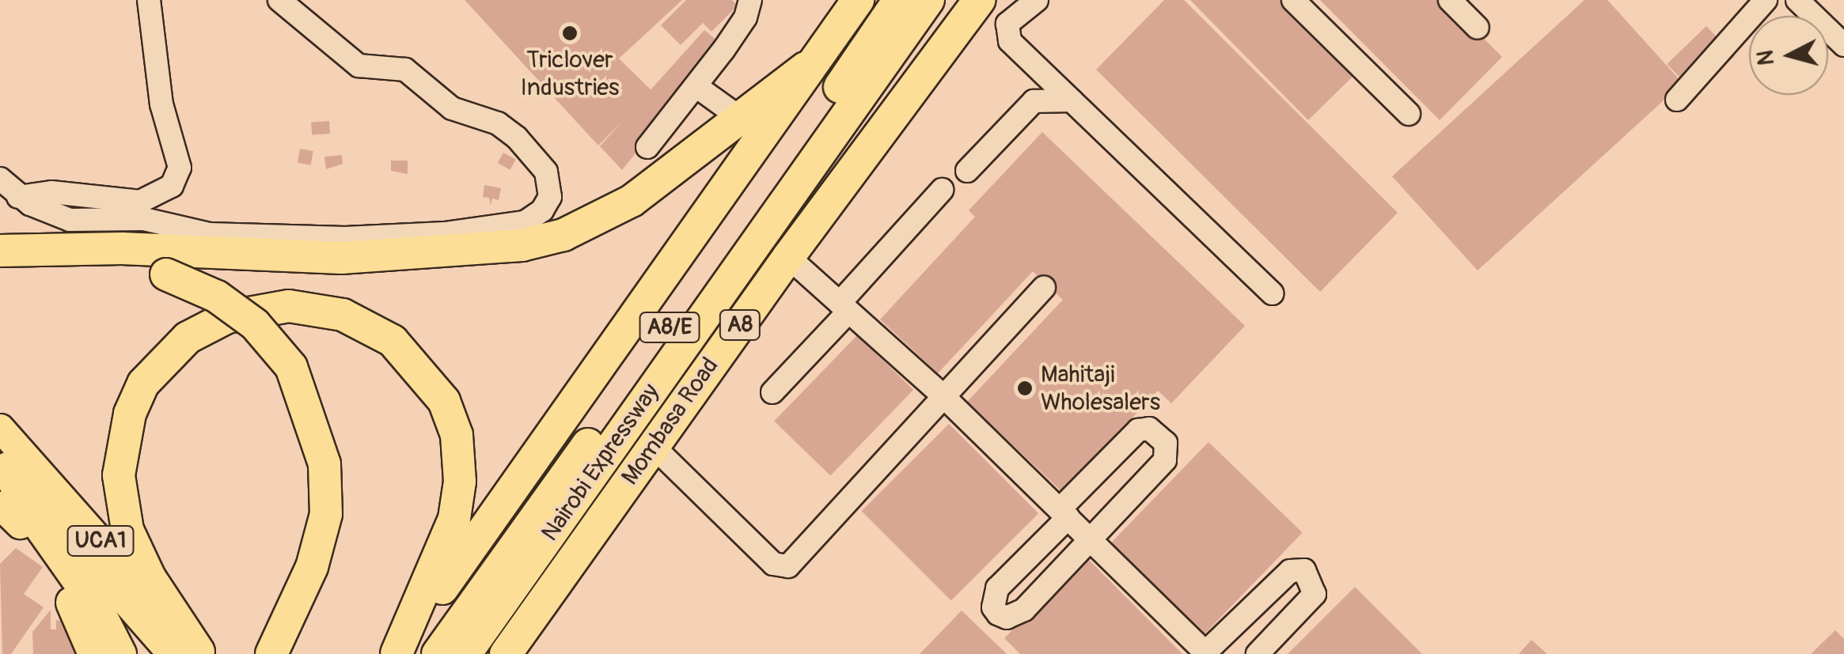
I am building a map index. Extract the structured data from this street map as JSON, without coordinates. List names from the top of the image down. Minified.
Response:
{"streets":{"highway":["A8","A8/E","Mombasa Road","Nairobi Expressway"],"main road":["UCA1"]},"places":["Triclover Industries","Mahitaji Wholesalers"],"north":"left"}
